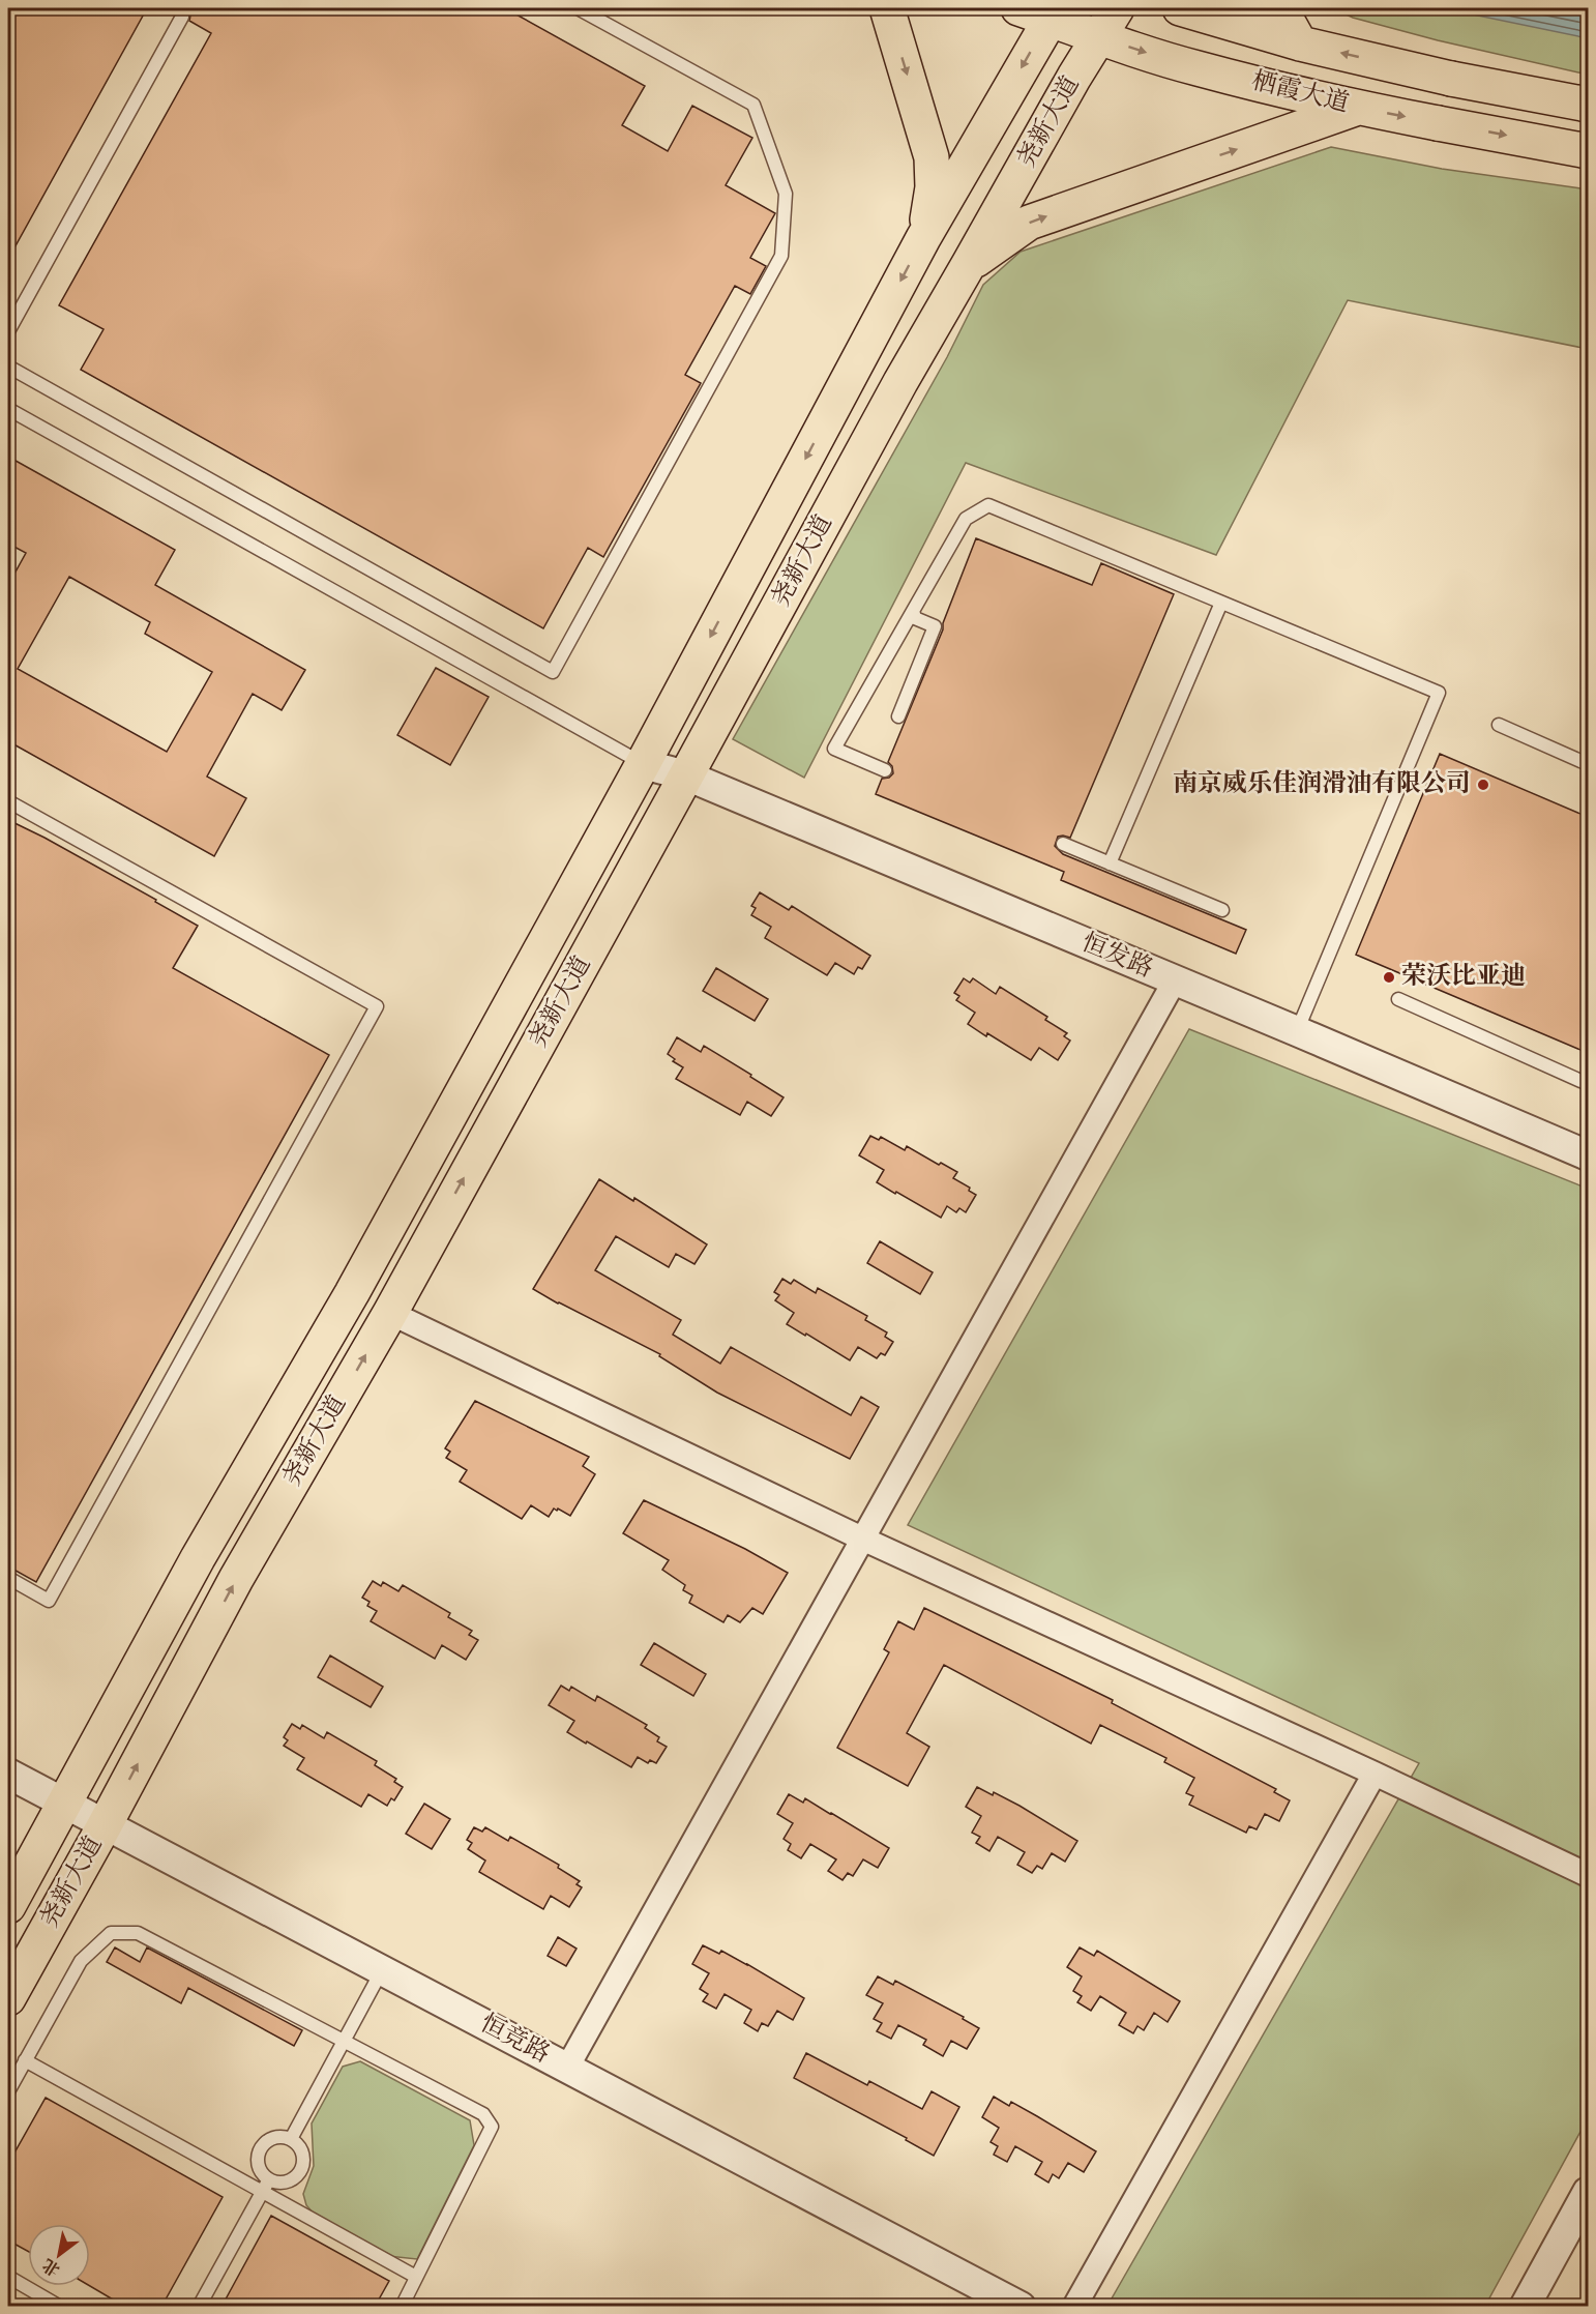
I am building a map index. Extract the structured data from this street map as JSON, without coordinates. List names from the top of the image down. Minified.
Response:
{"streets":{"main road":["栖霞大道","尧新大道"],"street":["恒发路","恒竞路"]},"crossings":[["栖霞大道","尧新大道"],["尧新大道","恒发路"],["尧新大道","恒竞路"]],"places":["南京威乐佳润滑油有限公司","荣沃比亚迪"],"north":"bottom left"}
